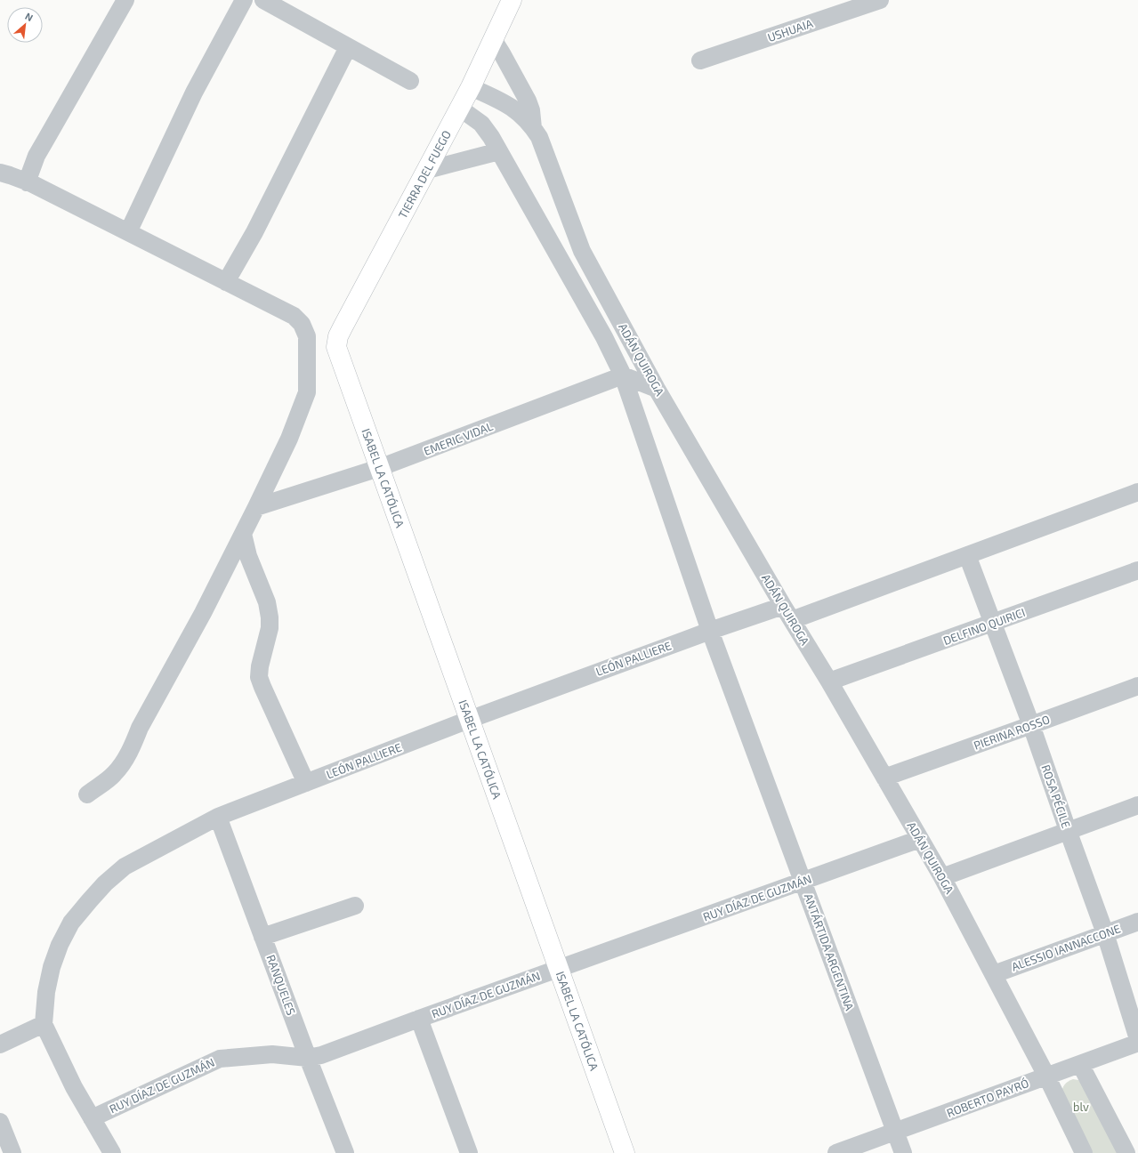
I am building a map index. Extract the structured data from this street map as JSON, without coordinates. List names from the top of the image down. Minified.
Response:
{"streets":{"main road":["TIERRA DEL FUEGO","ISABEL LA CATÓLICA"],"street":["USHUAIA","ADÁN QUIROGA","EMERIC VIDAL","DELFINO QUIRICI","LEÓN PALLIERE","PIERINA ROSSO","ROSA PÉCILE","RUY DÍAZ DE GUZMÁN","ALESSIO IANNACCONE","ANTÁRTIDA ARGENTINA","RANQUELES","ROBERTO PAYRÓ"]},"crossings":[["TIERRA DEL FUEGO","ADÁN QUIROGA"],["TIERRA DEL FUEGO","ISABEL LA CATÓLICA"],["ADÁN QUIROGA","EMERIC VIDAL"],["ADÁN QUIROGA","DELFINO QUIRICI"],["ADÁN QUIROGA","LEÓN PALLIERE"],["ADÁN QUIROGA","PIERINA ROSSO"],["ADÁN QUIROGA","RUY DÍAZ DE GUZMÁN"],["ADÁN QUIROGA","ALESSIO IANNACCONE"],["ADÁN QUIROGA","ANTÁRTIDA ARGENTINA"],["ADÁN QUIROGA","ROBERTO PAYRÓ"],["EMERIC VIDAL","ISABEL LA CATÓLICA"],["ISABEL LA CATÓLICA","LEÓN PALLIERE"],["ISABEL LA CATÓLICA","RUY DÍAZ DE GUZMÁN"],["DELFINO QUIRICI","ROSA PÉCILE"],["LEÓN PALLIERE","ROSA PÉCILE"],["LEÓN PALLIERE","ANTÁRTIDA ARGENTINA"],["LEÓN PALLIERE","RANQUELES"],["PIERINA ROSSO","ROSA PÉCILE"],["ROSA PÉCILE","ALESSIO IANNACCONE"],["RUY DÍAZ DE GUZMÁN","ANTÁRTIDA ARGENTINA"],["RUY DÍAZ DE GUZMÁN","RANQUELES"],["ANTÁRTIDA ARGENTINA","ROBERTO PAYRÓ"]],"parks":["blv"],"north":"top right"}
